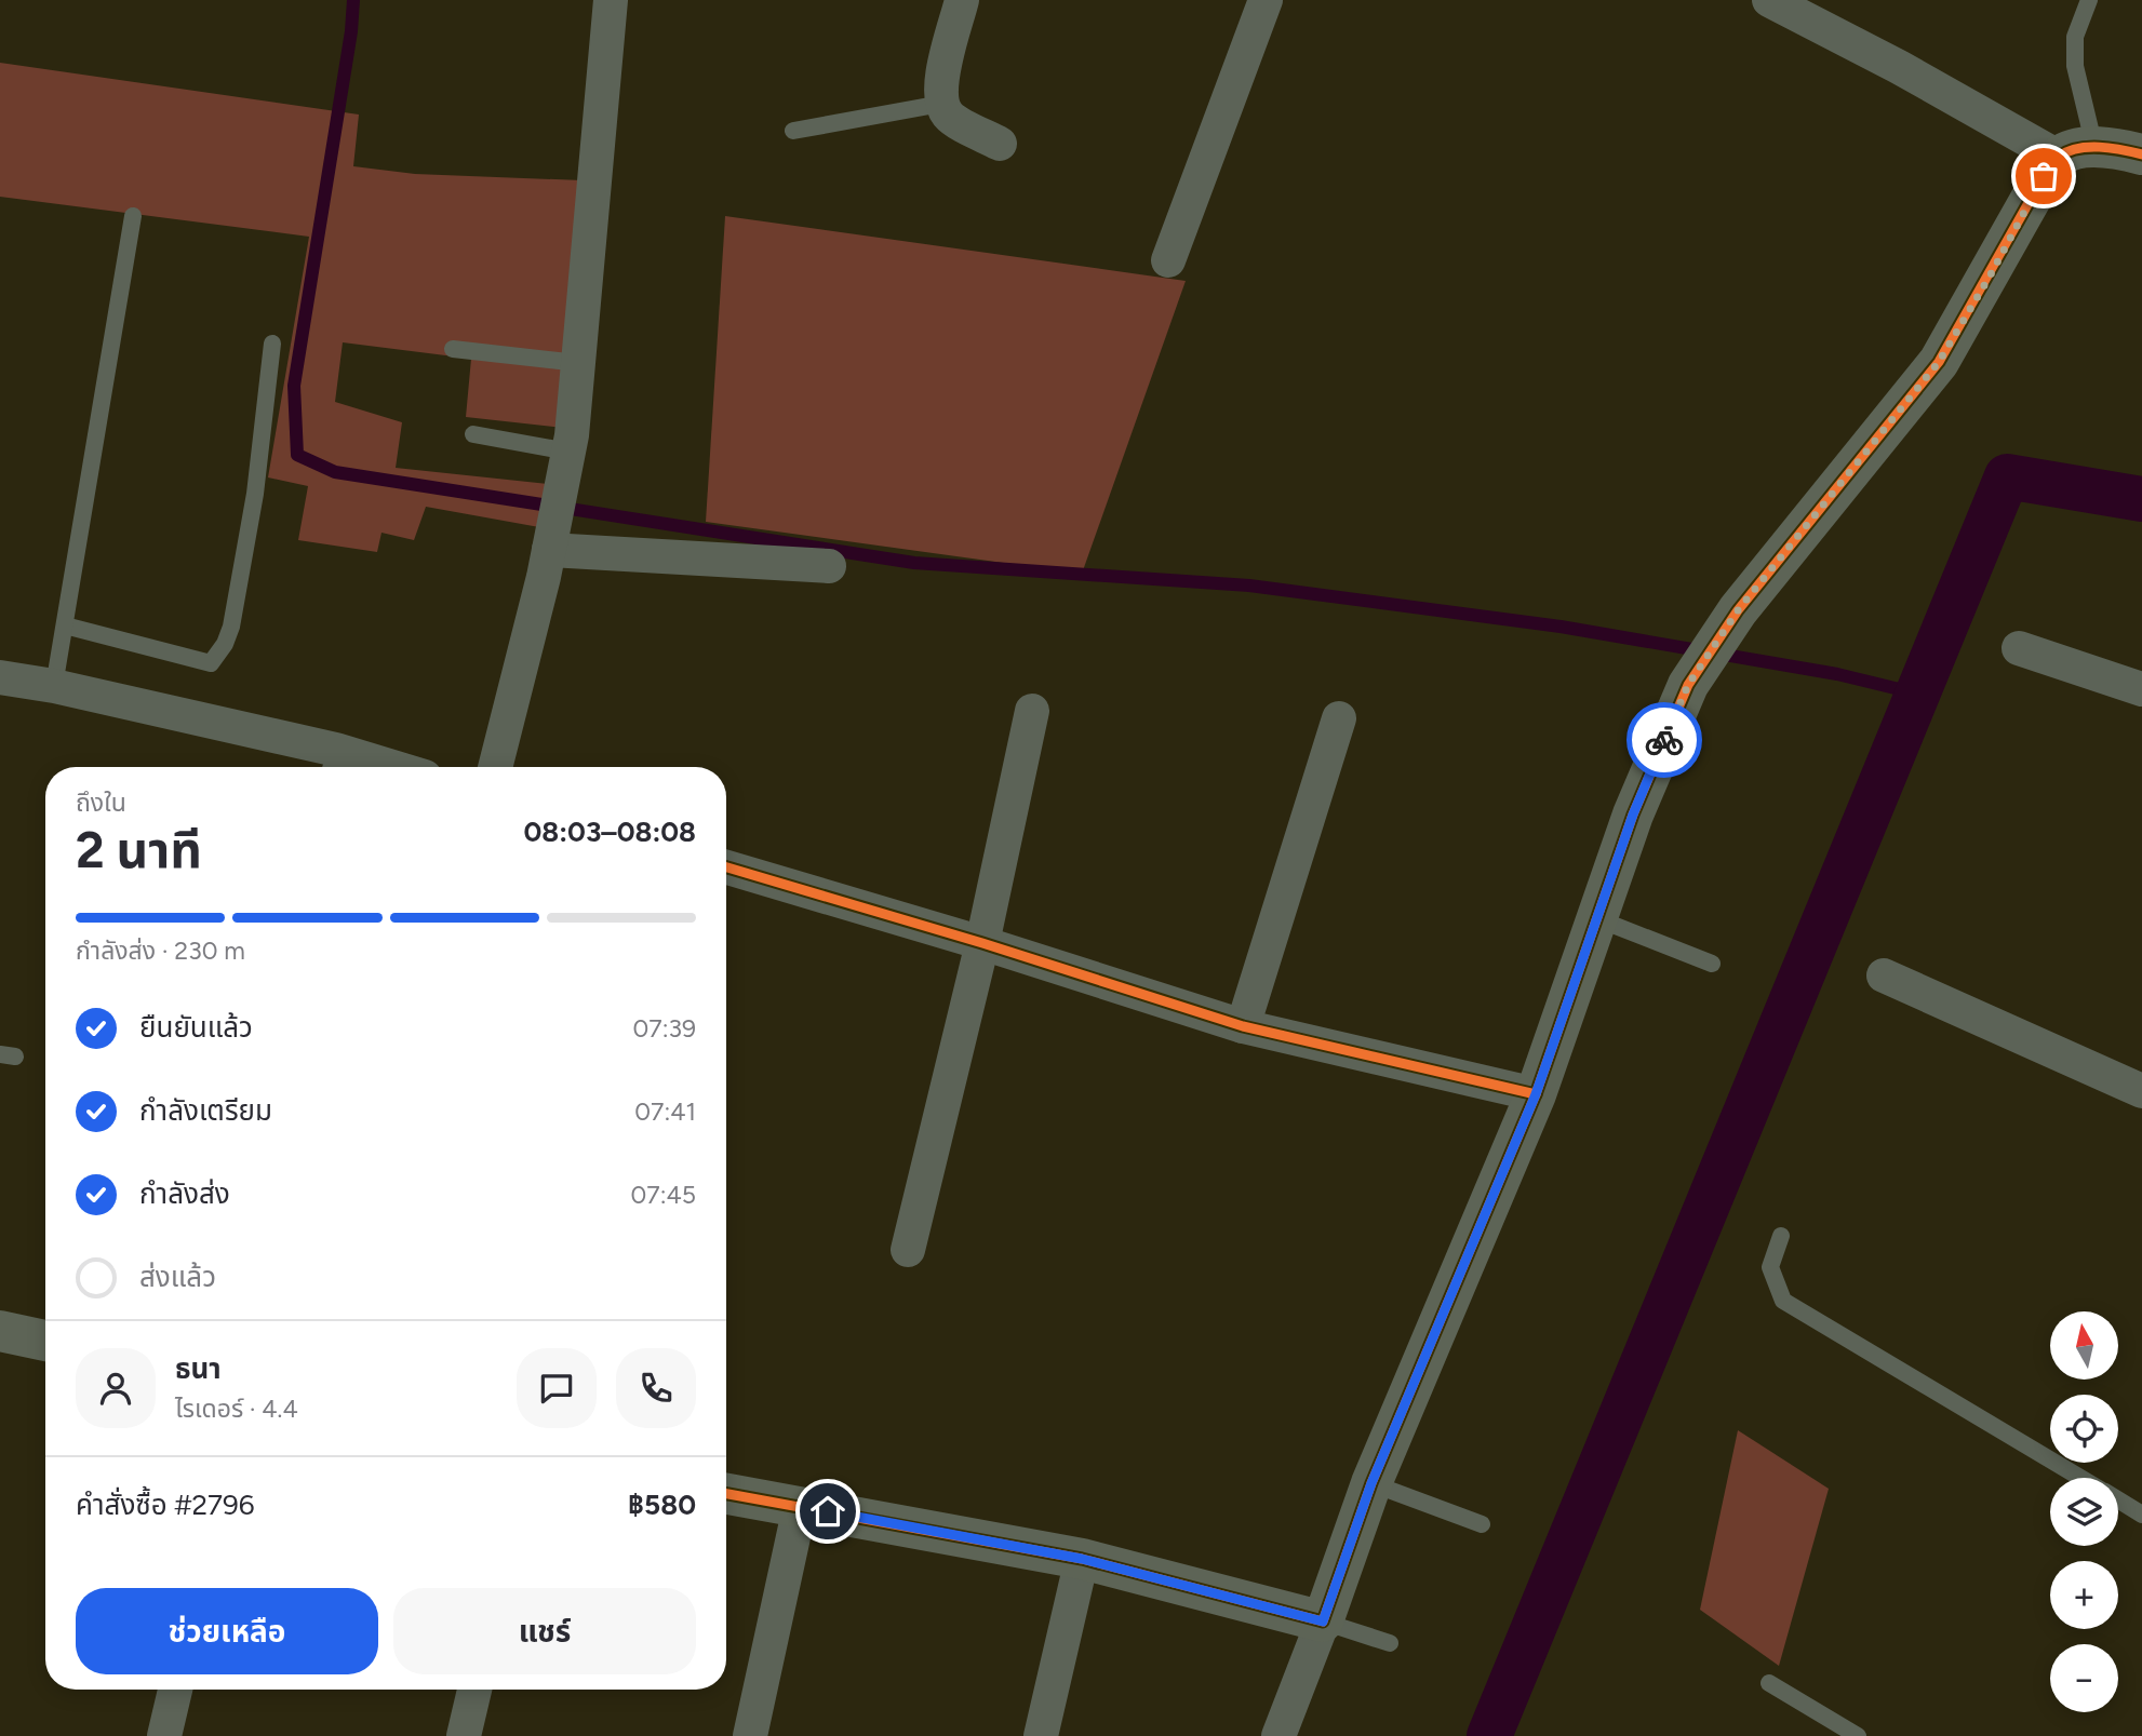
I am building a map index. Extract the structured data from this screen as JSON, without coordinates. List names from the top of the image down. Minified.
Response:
{"north":"top","page":{"heading":["2 นาที","ถึงใน","08:03–08:08"],"panel":["ธนา","ไรเดอร์ · 4.4","คำสั่งซื้อ #2796","฿580"],"bar":"กำลังส่ง · 230 m","list":[["ยืนยันแล้ว","07:39"],["กำลังเตรียม","07:41"],["กำลังส่ง","07:45"],"ส่งแล้ว"],"map_buttons":["+","−"],"buttons":["ช่วยเหลือ","แชร์"]}}
